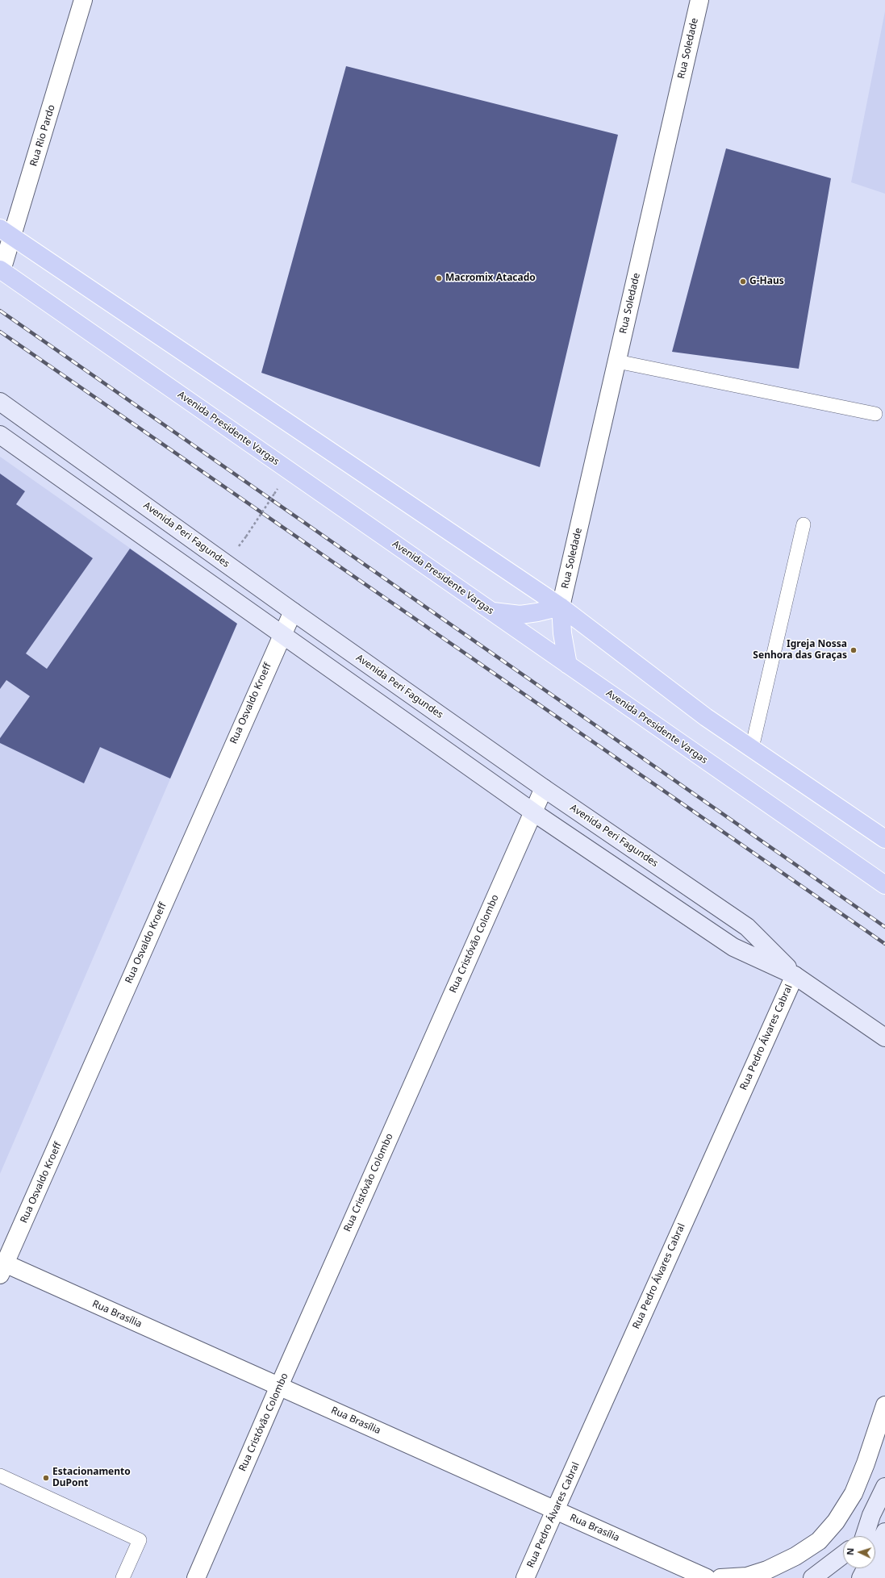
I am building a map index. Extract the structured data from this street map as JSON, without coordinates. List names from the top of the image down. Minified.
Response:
{"streets":{"main road":["Avenida Presidente Vargas","Avenida Peri Fagundes"],"street":["Rua Soledade","Rua Rio Pardo","Rua Osvaldo Kroeff","Rua Cristóvão Colombo","Rua Pedro Álvares Cabral","Rua Brasília"]},"crossings":[["Rua Rio Pardo","Avenida Presidente Vargas"],["Avenida Peri Fagundes","Rua Osvaldo Kroeff"],["Avenida Peri Fagundes","Rua Cristóvão Colombo"],["Avenida Peri Fagundes","Rua Pedro Álvares Cabral"],["Rua Osvaldo Kroeff","Rua Brasília"],["Rua Cristóvão Colombo","Rua Brasília"],["Rua Pedro Álvares Cabral","Rua Brasília"]],"places":["Macromix Atacado","G-Haus","Igreja Nossa Senhora das Graças","Estacionamento DuPont"],"north":"left"}
